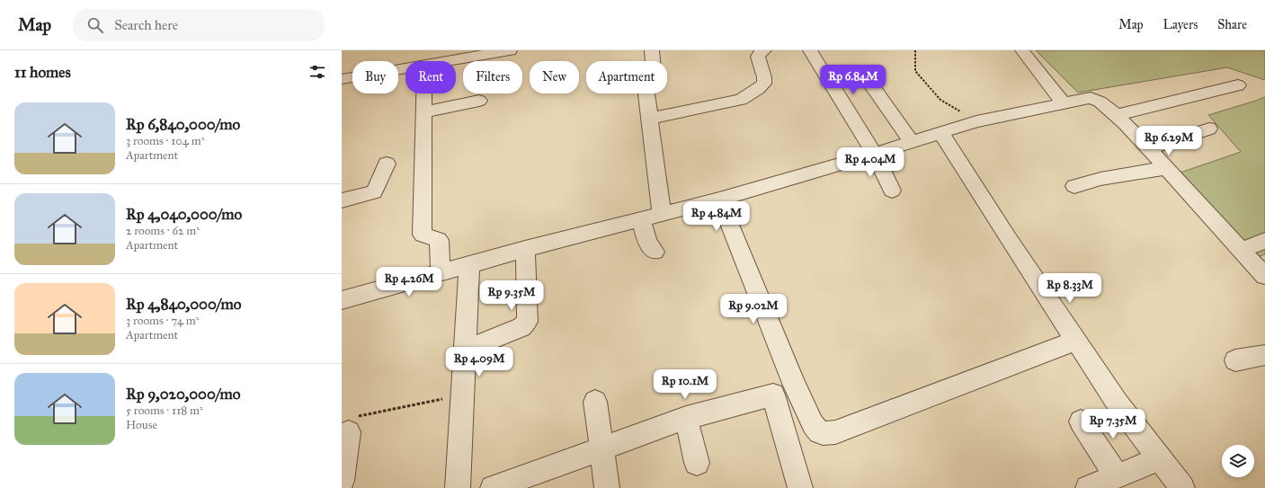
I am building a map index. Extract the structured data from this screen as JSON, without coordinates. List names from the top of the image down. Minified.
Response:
{"page":{"header":"Map","search":"Search here","nav":["Map","Layers","Share"],"heading":"11 homes","chip":["Buy","Rent","Filters","New","Apartment"],"price":["Rp 6.84M","Rp 6.29M","Rp 4.04M","Rp 4.84M","Rp 4.26M","Rp 8.33M","Rp 9.35M","Rp 9.02M","Rp 4.09M","Rp 10.1M","Rp 7.35M"],"list":[{"name":"Rp 6,840,000/mo","note":"3 rooms · 104 m² · Apartment"},{"name":"Rp 4,040,000/mo","note":"2 rooms · 62 m² · Apartment"},{"name":"Rp 4,840,000/mo","note":"3 rooms · 74 m² · Apartment"},{"name":"Rp 9,020,000/mo","note":"5 rooms · 118 m² · House"}]}}
